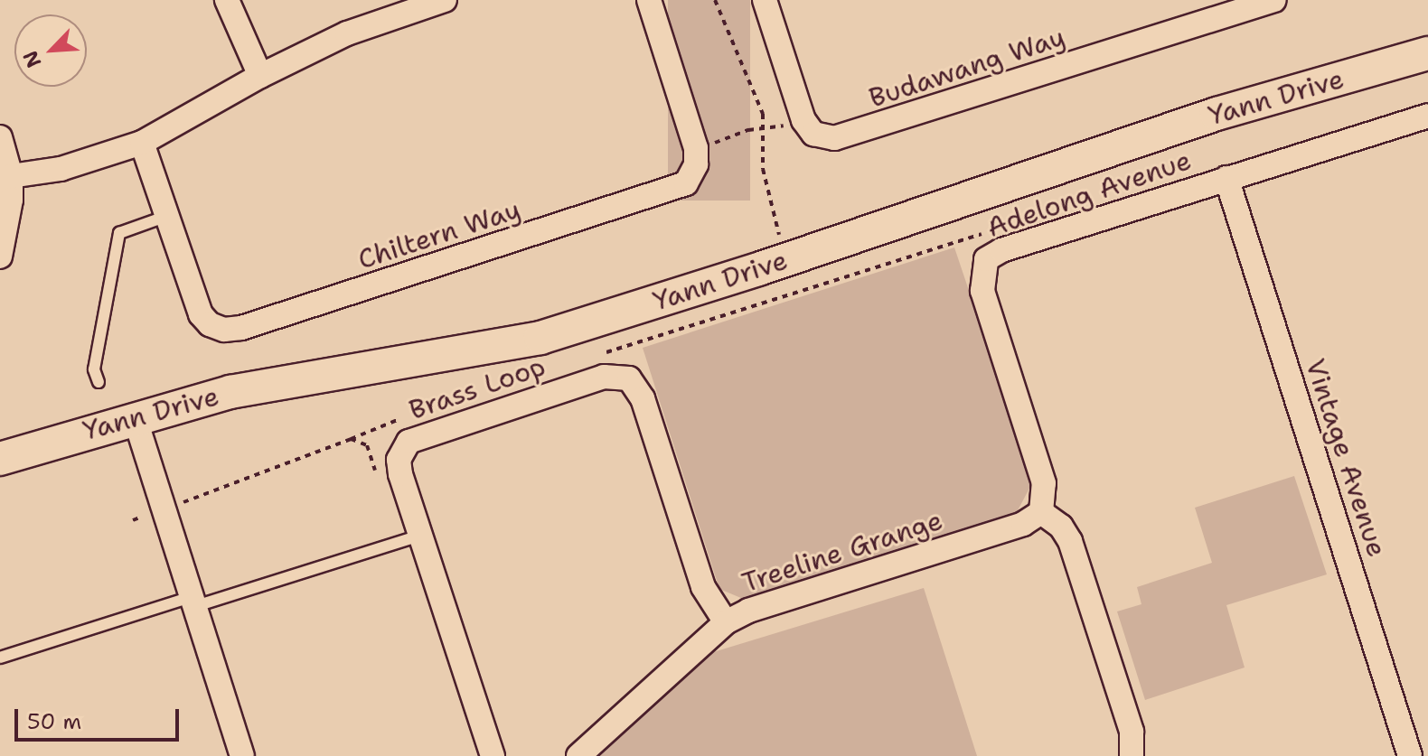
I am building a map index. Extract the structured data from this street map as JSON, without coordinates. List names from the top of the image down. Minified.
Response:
{"streets":{"street":["Budawang Way","Yann Drive","Adelong Avenue","Chiltern Way","Brass Loop","Vintage Avenue","Treeline Grange"]},"crossings":[["Adelong Avenue","Vintage Avenue"],["Adelong Avenue","Treeline Grange"],["Brass Loop","Treeline Grange"]],"scale_bar":"50 m","north":"bottom left"}
